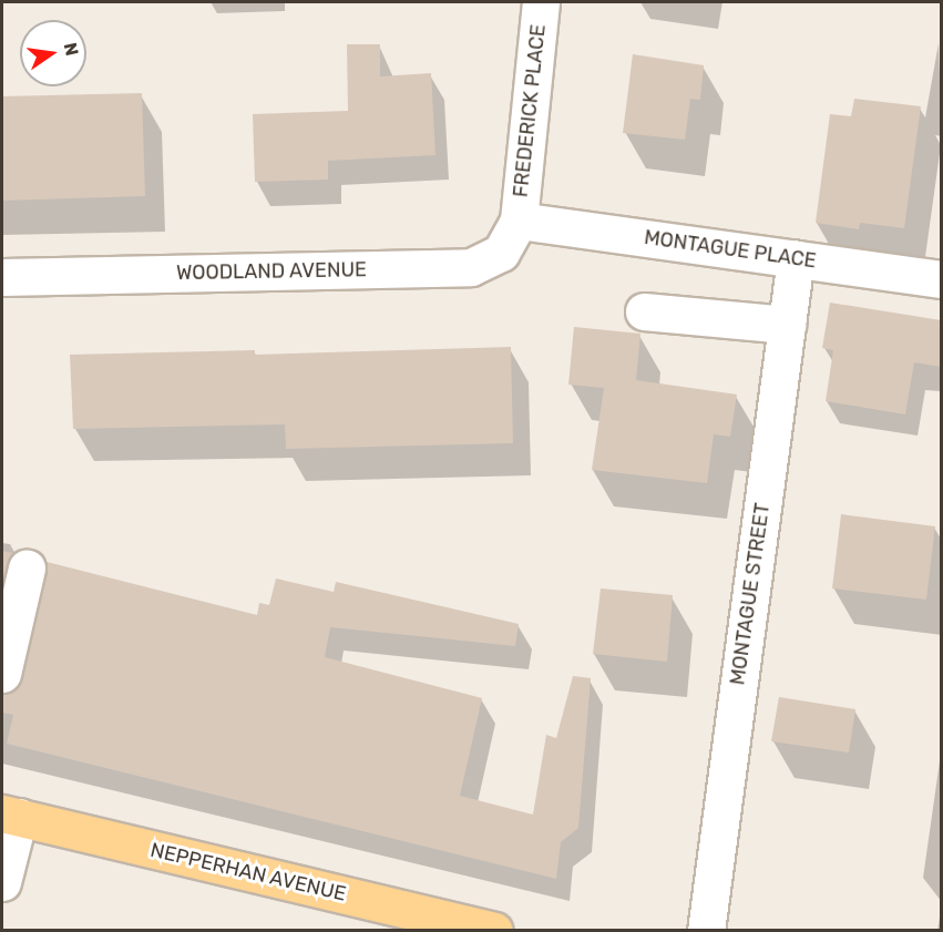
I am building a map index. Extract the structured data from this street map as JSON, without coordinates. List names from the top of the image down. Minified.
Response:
{"streets":{"main road":["NEPPERHAN AVENUE"],"street":["FREDERICK PLACE","MONTAGUE PLACE","WOODLAND AVENUE","MONTAGUE STREET"]},"crossings":[["FREDERICK PLACE","MONTAGUE PLACE"],["FREDERICK PLACE","WOODLAND AVENUE"],["MONTAGUE PLACE","WOODLAND AVENUE"],["MONTAGUE PLACE","MONTAGUE STREET"]],"north":"right"}
